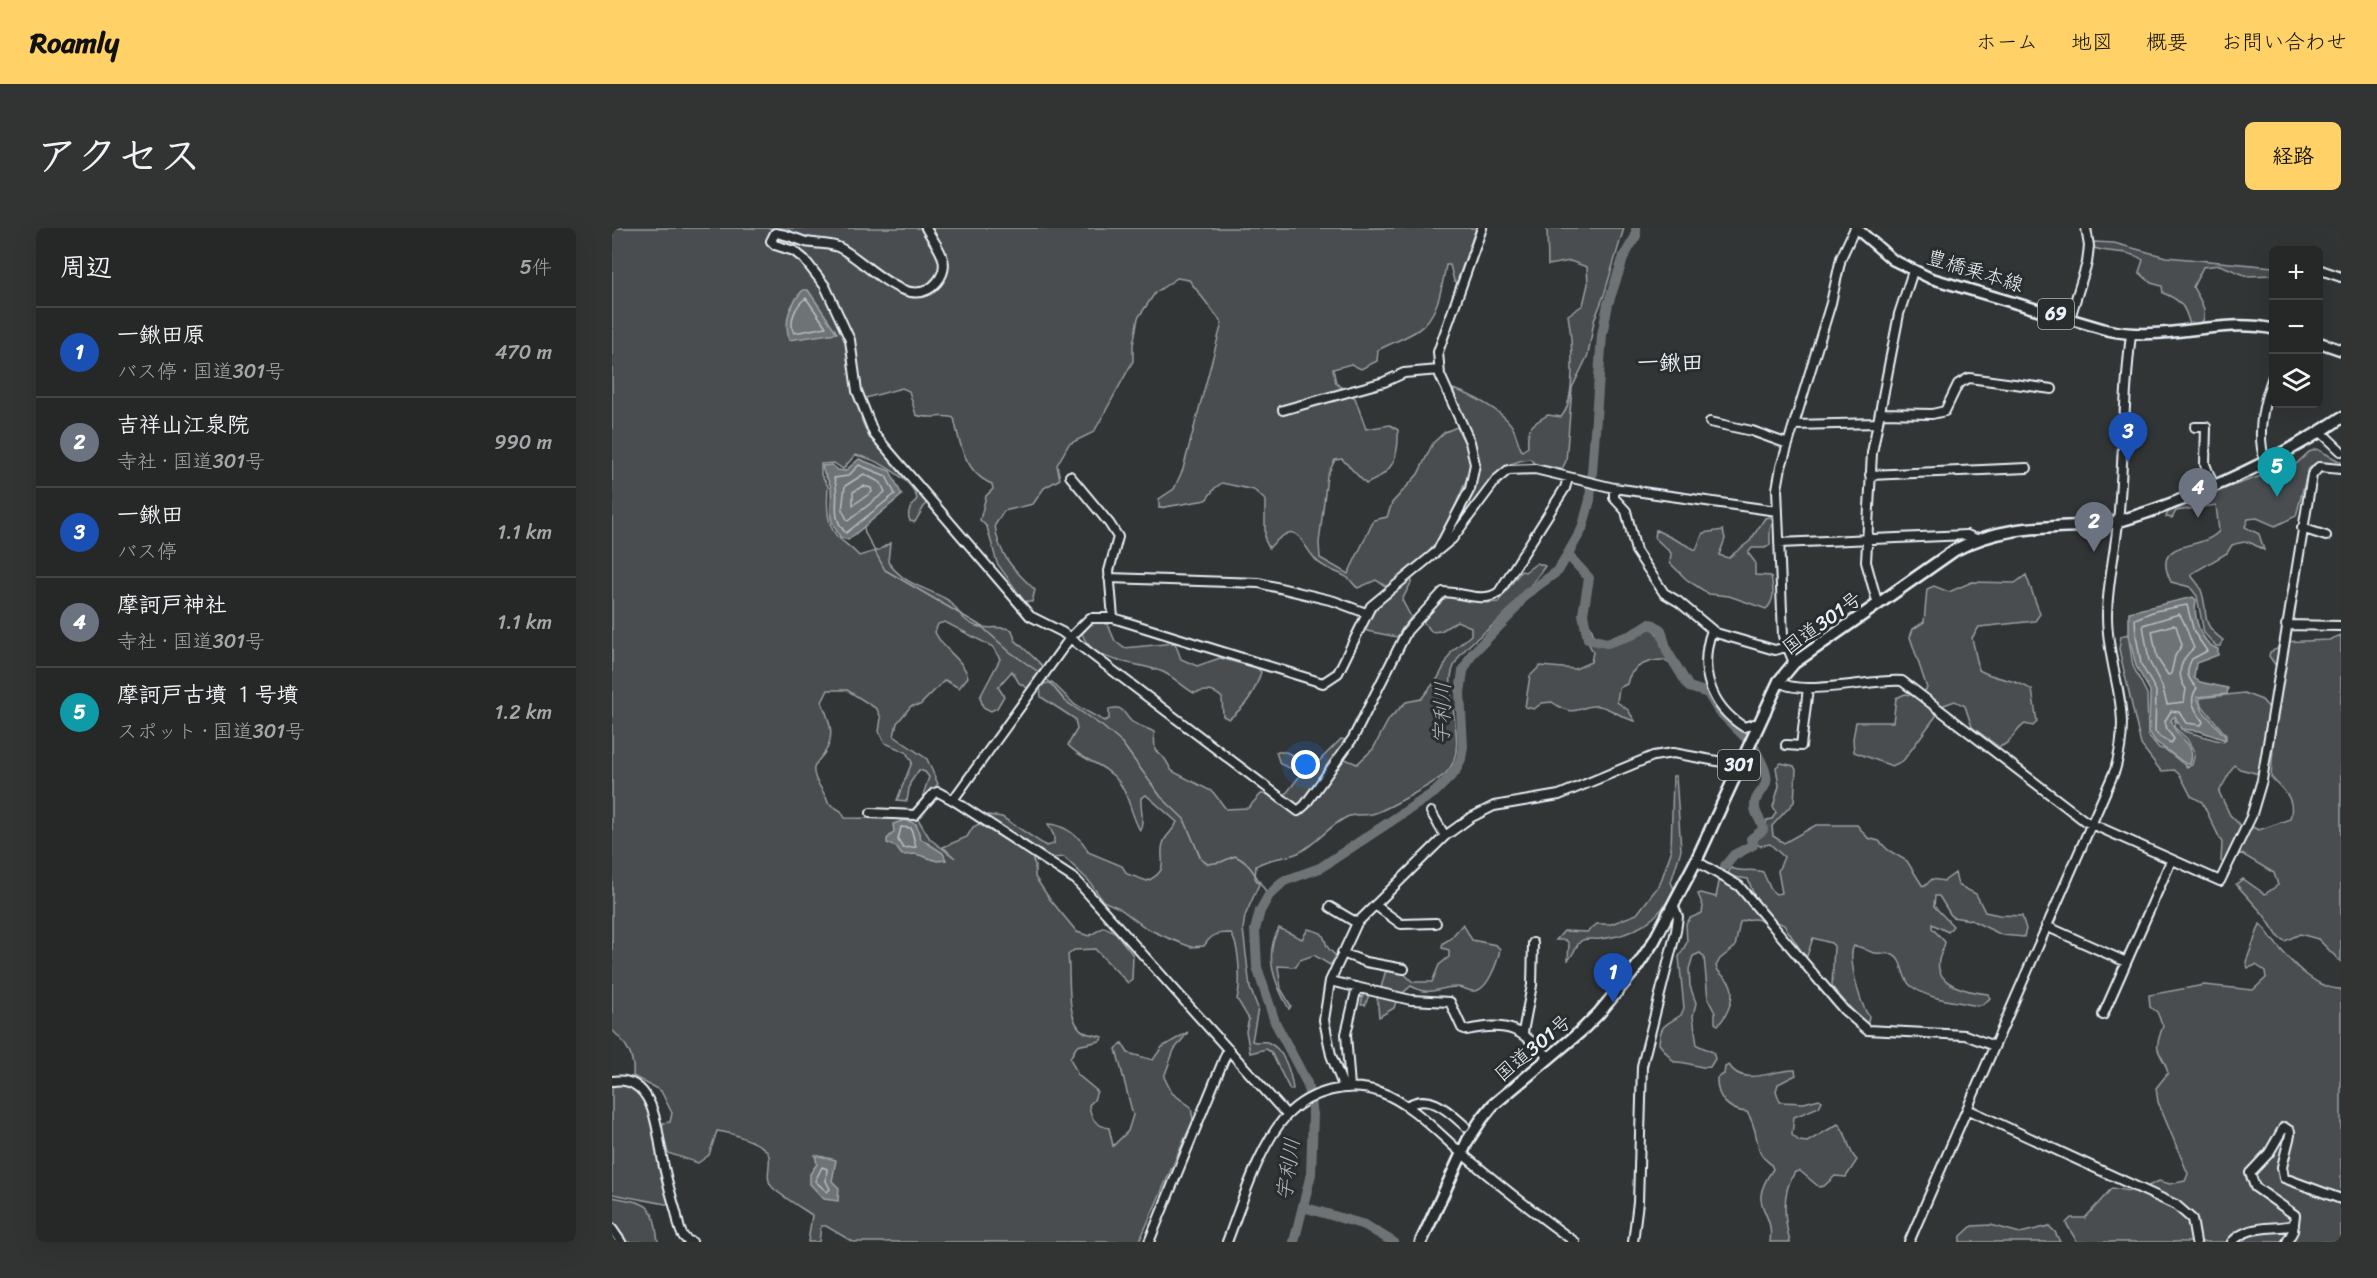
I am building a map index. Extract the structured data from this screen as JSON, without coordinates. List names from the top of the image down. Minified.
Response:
{"streets":{"highway":["国道301号","301"],"main road":["豊橋乗本線","69"]},"districts":["一鍬田"],"water":["宇利川"],"page":{"header":"Roamly","nav":["ホーム","地図","概要","お問い合わせ"],"title":"アクセス","buttons":"経路","heading":["周辺","5件"],"map_buttons":["+","−"],"list":[{"mark":"1","name":"一鍬田原","note":"バス停 · 国道301号","value":"470 m"},{"mark":"2","name":"吉祥山江泉院","note":"寺社 · 国道301号","value":"990 m"},{"mark":"3","name":"一鍬田","note":"バス停","value":"1.1 km"},{"mark":"4","name":"摩訶戸神社","note":"寺社 · 国道301号","value":"1.1 km"},{"mark":"5","name":"摩訶戸古墳 １号墳","note":"スポット · 国道301号","value":"1.2 km"}],"pins":["3","5","4","2","1"]}}
